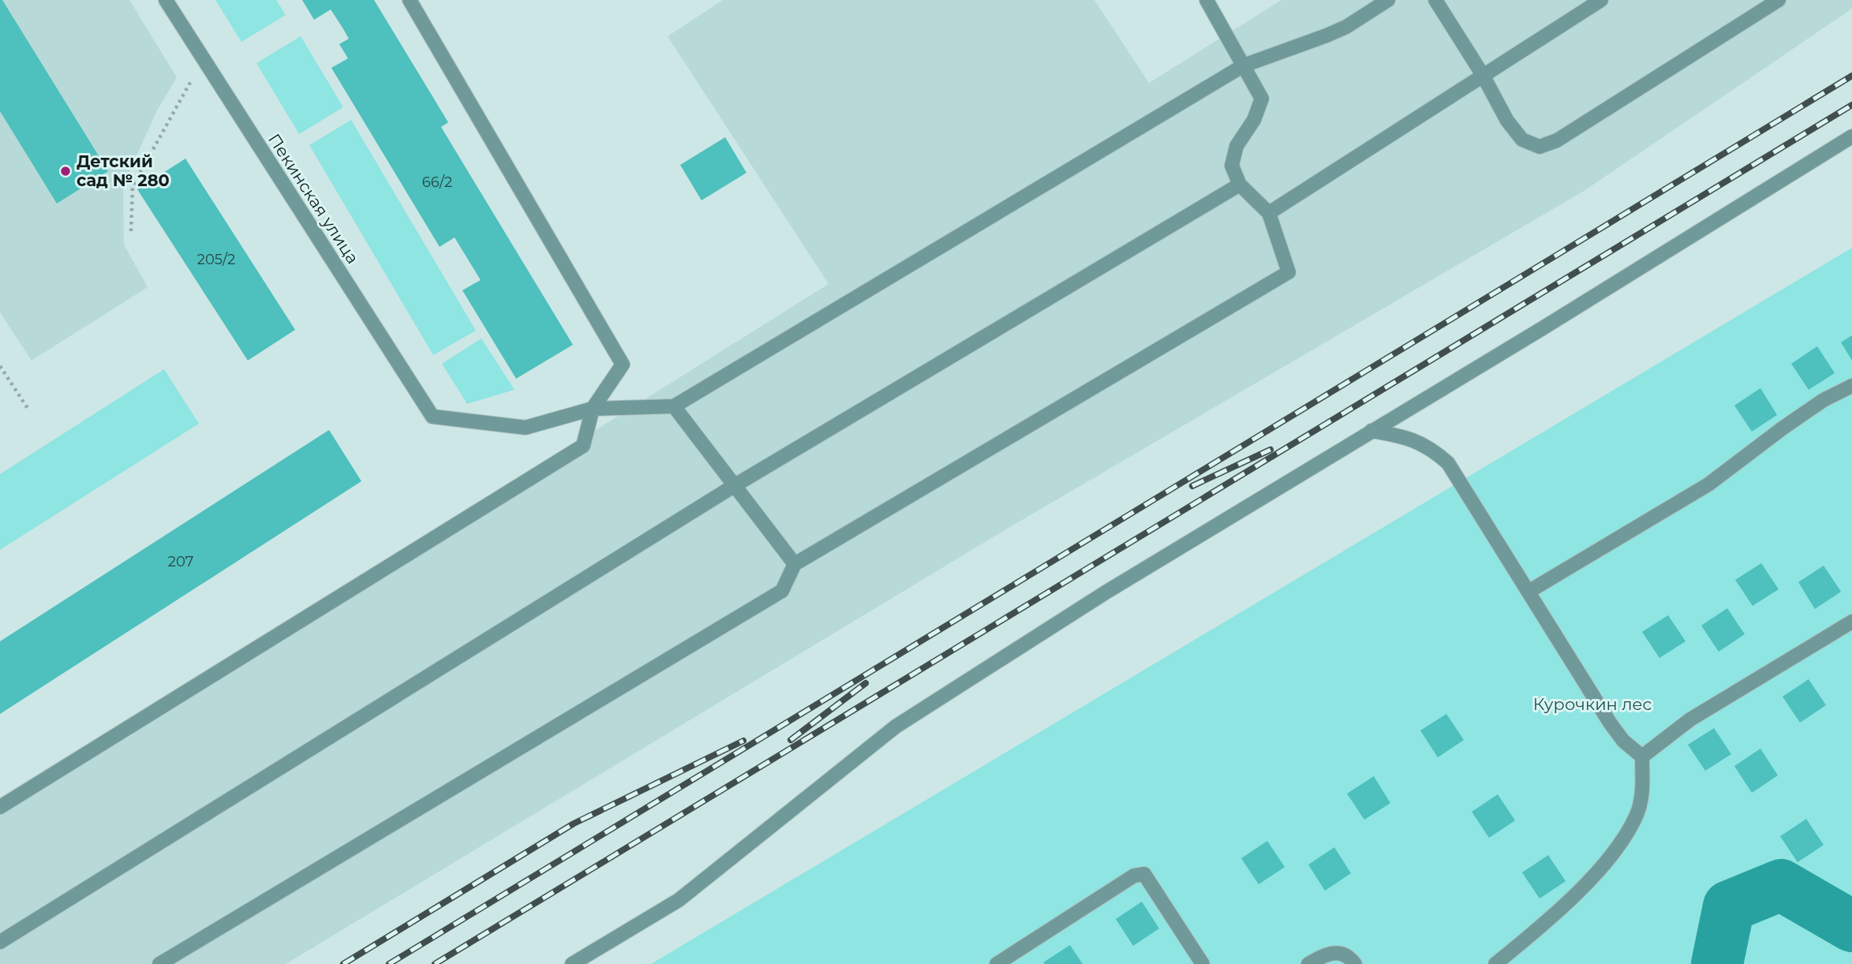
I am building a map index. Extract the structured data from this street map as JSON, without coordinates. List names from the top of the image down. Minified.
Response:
{"streets":{"street":["Пекинская улица"]},"parks":["Курочкин лес"],"places":["Детский сад № 280"],"house_numbers":["66/2","205/2","207"]}
